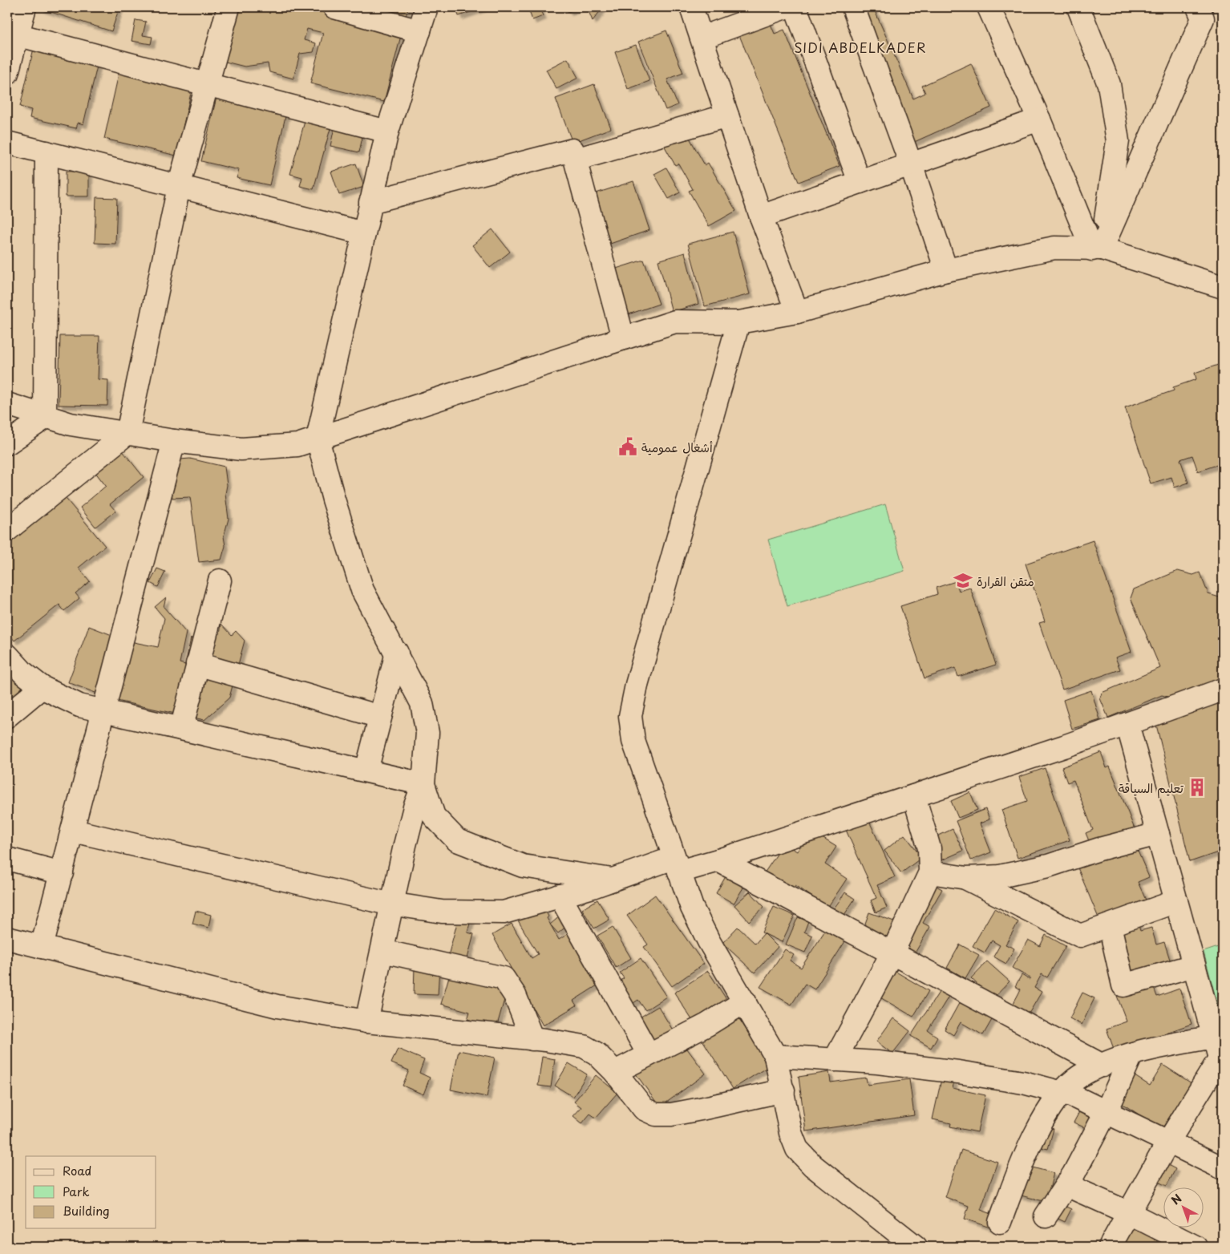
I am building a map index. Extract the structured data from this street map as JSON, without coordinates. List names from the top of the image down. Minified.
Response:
{"districts":["SIDI ABDELKADER"],"places":{"public building":["أشغال عمومية"],"school or university":["متقن القرارة"],"building":["تعليم السياقة"]},"legend":["Road","Park","Building"],"north":"top left"}
